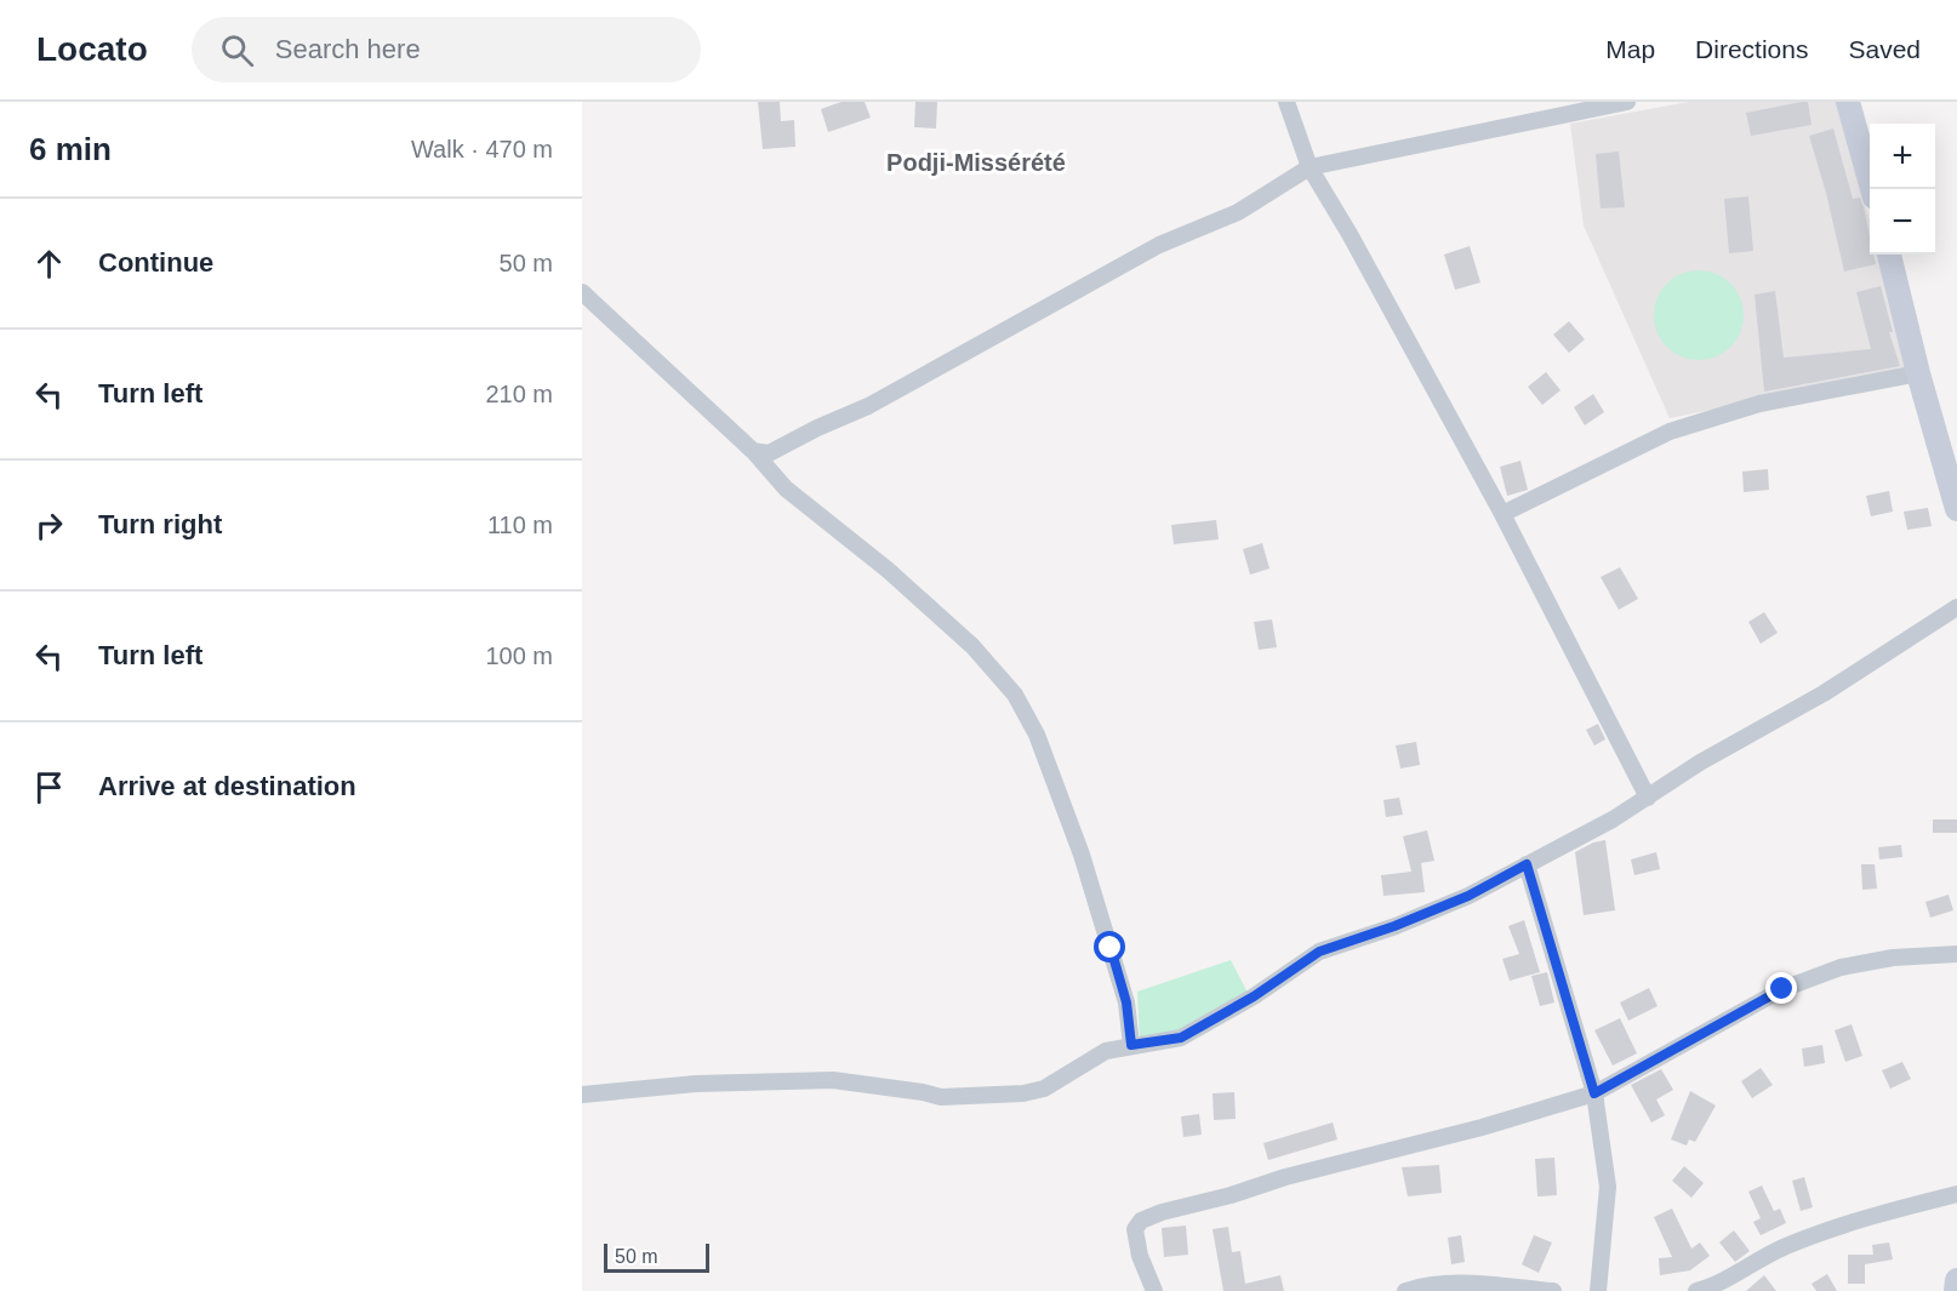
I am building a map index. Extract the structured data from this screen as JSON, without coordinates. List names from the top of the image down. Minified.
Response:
{"districts":["Podji-Missérété"],"scale_bar":"50 m","page":{"header":"Locato","search":"Search here","nav":["Map","Directions","Saved"],"heading":["6 min","Walk · 470 m"],"map_buttons":["+","−"],"list":[["Continue","50 m"],["Turn left","210 m"],["Turn right","110 m"],["Turn left","100 m"],"Arrive at destination"],"scale":"50 m"}}
